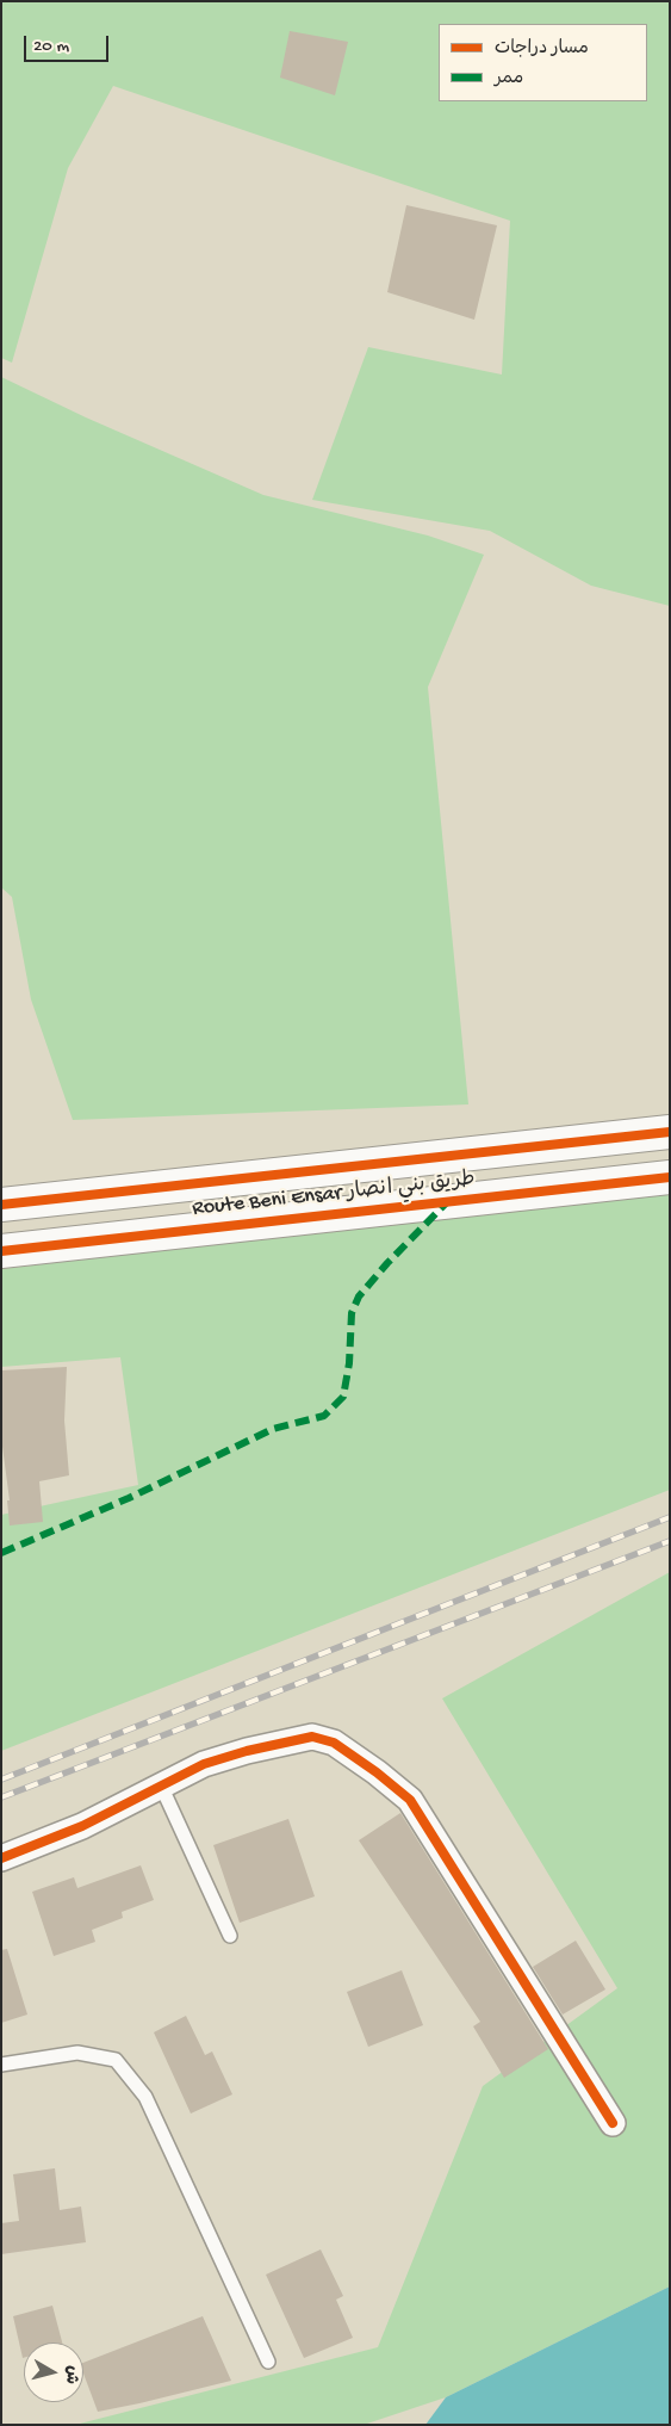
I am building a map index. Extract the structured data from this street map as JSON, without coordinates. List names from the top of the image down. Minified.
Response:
{"streets":{"highway":["Route Beni Ensar طريق بني انصار"]},"legend":["مسار دراجات","ممر"],"scale_bar":"20 m","north":"right"}
